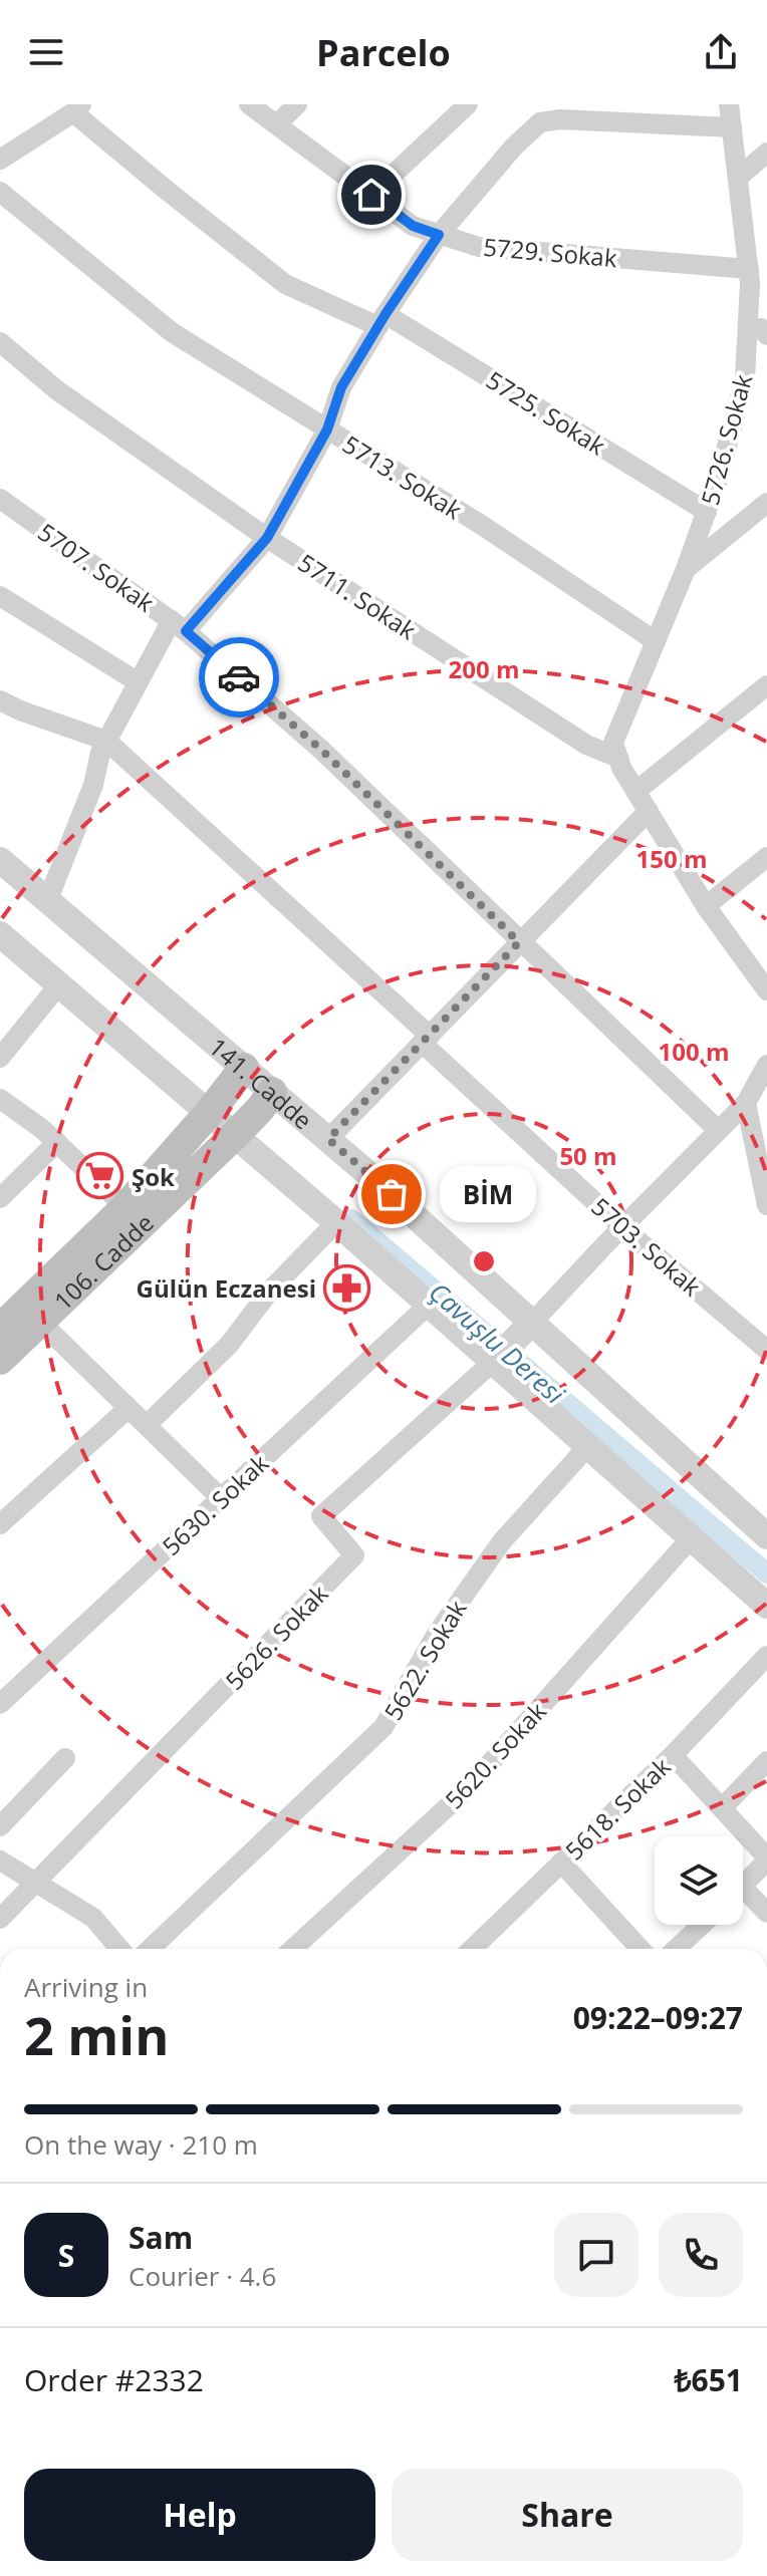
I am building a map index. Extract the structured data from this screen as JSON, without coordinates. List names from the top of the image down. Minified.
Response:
{"streets":{"main road":["106. Cadde"],"street":["5729. Sokak","5725. Sokak","5726. Sokak","5713. Sokak","5707. Sokak","5711. Sokak","141. Cadde","5703. Sokak","5630. Sokak","5626. Sokak","5622. Sokak","5620. Sokak","5618. Sokak"]},"crossings":[["5729. Sokak","5726. Sokak"],["5725. Sokak","5726. Sokak"],["5726. Sokak","5713. Sokak"],["5726. Sokak","5711. Sokak"],["141. Cadde","106. Cadde"]],"water":["Çavuşlu Deresi"],"places":{"supermarket":["Şok"],"other":["BİM"],"pharmacy":["Gülün Eczanesi"]},"page":{"header":"Parcelo","bubble":"BİM","heading":["2 min","Arriving in","09:22–09:27"],"panel":["Sam","Courier · 4.6","Order #2332","₺651"],"bar":"On the way · 210 m","round":"S","buttons":["Help","Share"]},"rings":["200 m","150 m","100 m","50 m"]}
